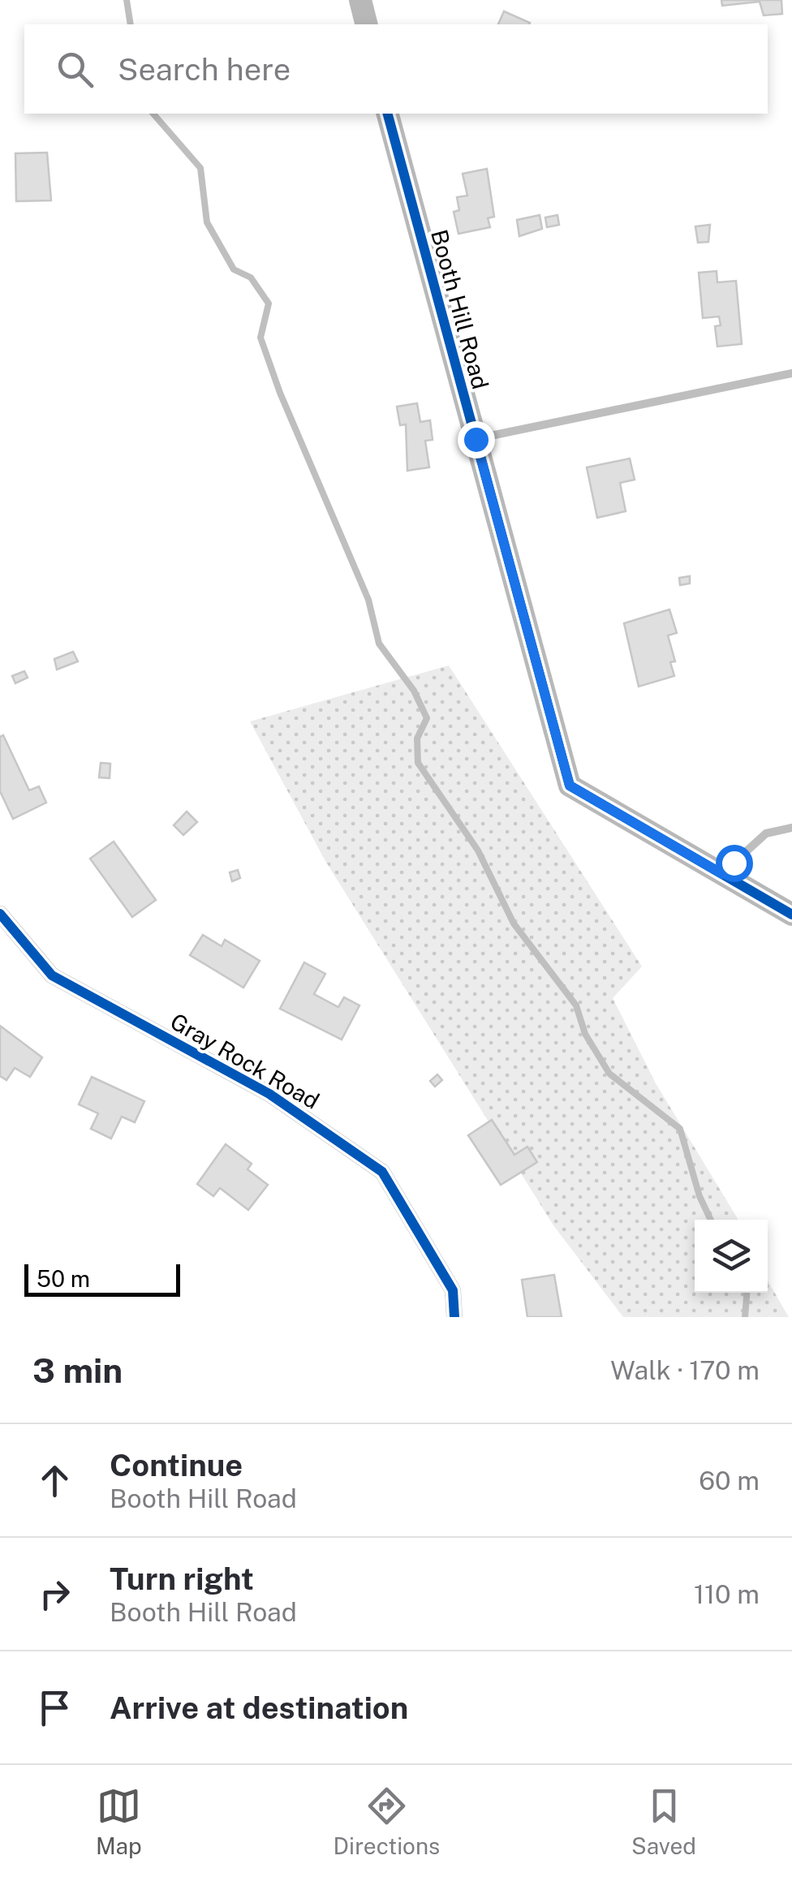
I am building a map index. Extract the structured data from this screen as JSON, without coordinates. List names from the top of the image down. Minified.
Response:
{"streets":{"street":["Booth Hill Road","Gray Rock Road"]},"scale_bar":"50 m","page":{"search":"Search here","scale":"50 m","heading":["3 min","Walk · 170 m"],"list":[["Continue","Booth Hill Road","60 m"],["Turn right","Booth Hill Road","110 m"],"Arrive at destination"],"nav":["Map","Directions","Saved"]}}
